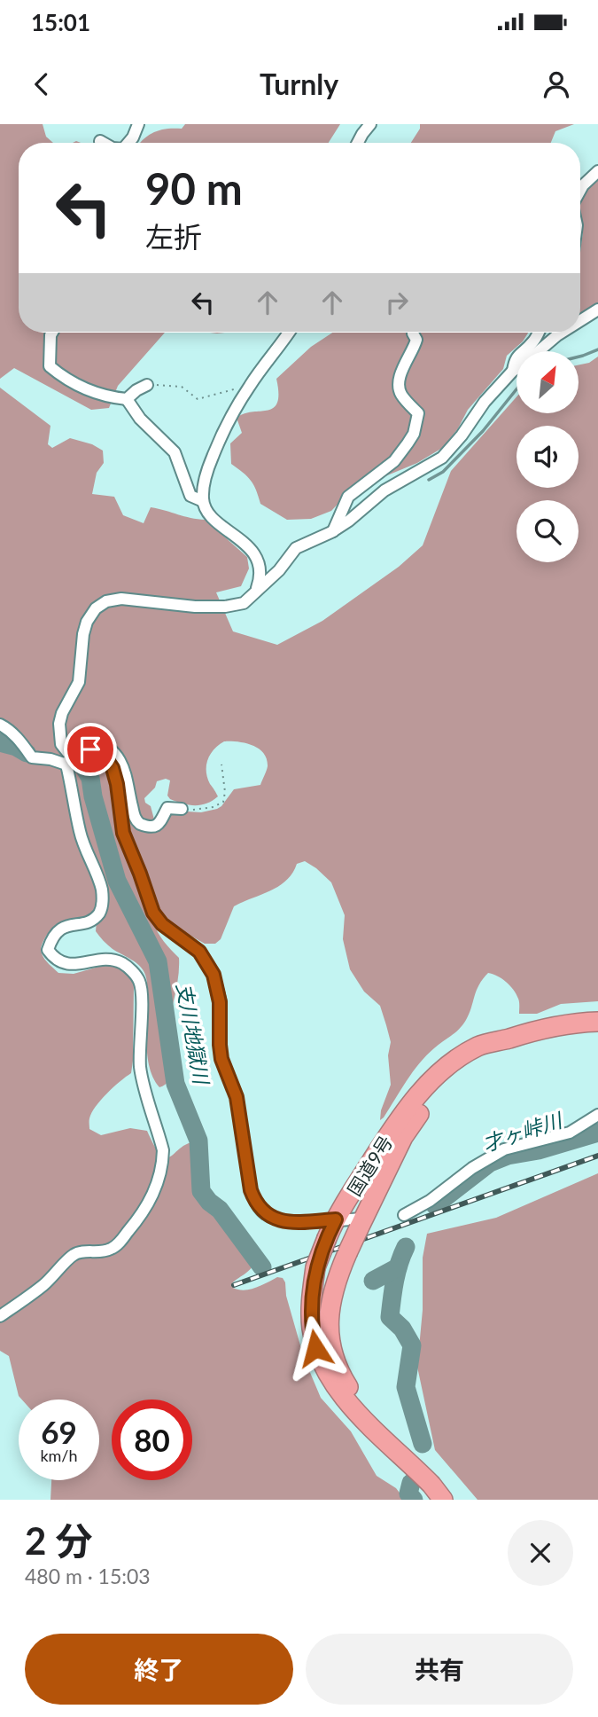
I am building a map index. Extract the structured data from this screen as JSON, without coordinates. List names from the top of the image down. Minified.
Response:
{"streets":{"highway":["国道9号"]},"water":["支川地獄川","才ヶ峠川"],"north":"top right","page":{"status":"15:01","header":"Turnly","turn":["90 m","左折"],"speed":"69 km/h","limit":"80","heading":["2 分","480 m · 15:03"],"buttons":["終了","共有"]}}
